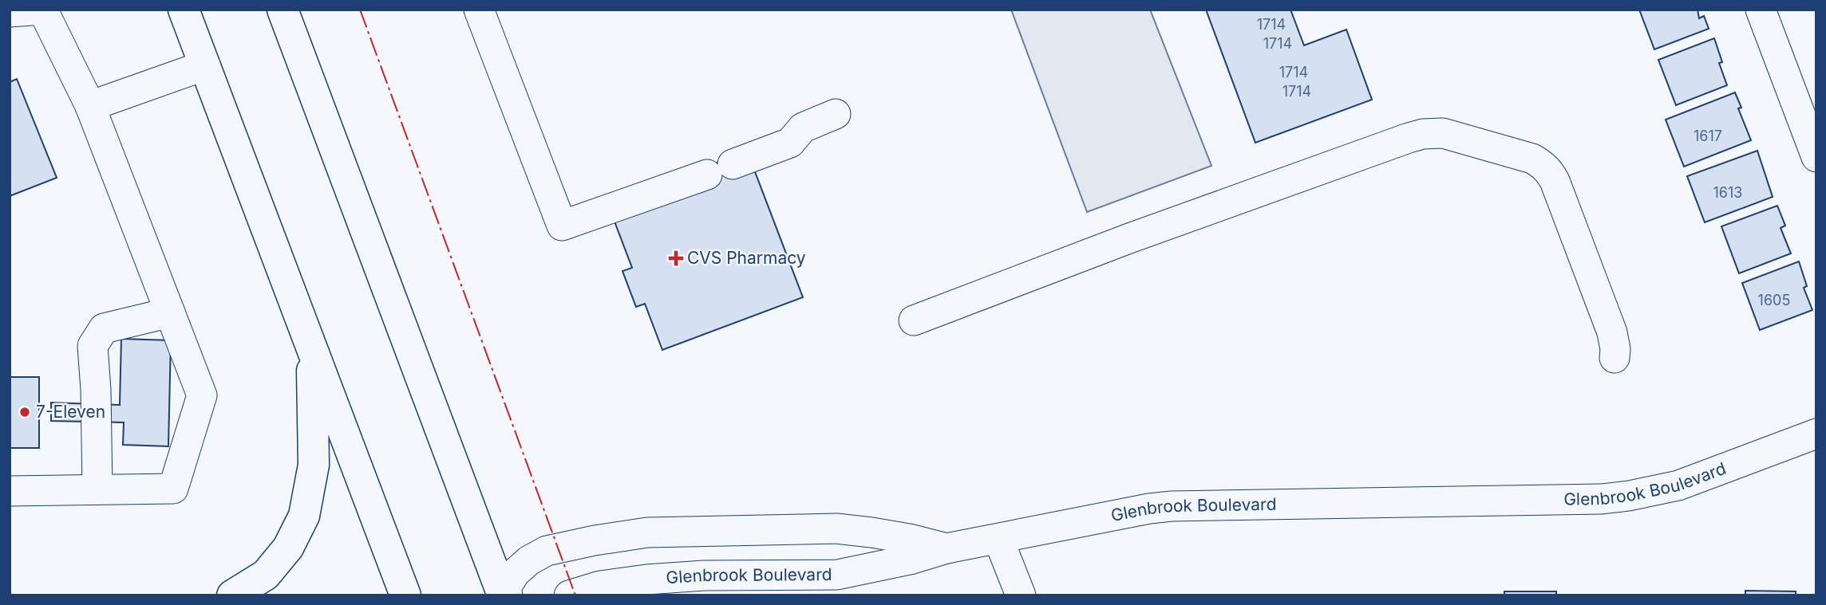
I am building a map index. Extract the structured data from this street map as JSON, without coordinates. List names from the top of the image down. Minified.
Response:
{"streets":{"street":["Glenbrook Boulevard"]},"places":{"health":["CVS Pharmacy"],"other":["7-Eleven"]},"house_numbers":["1714","1714","1714","1714","1617","1613","1605"]}
